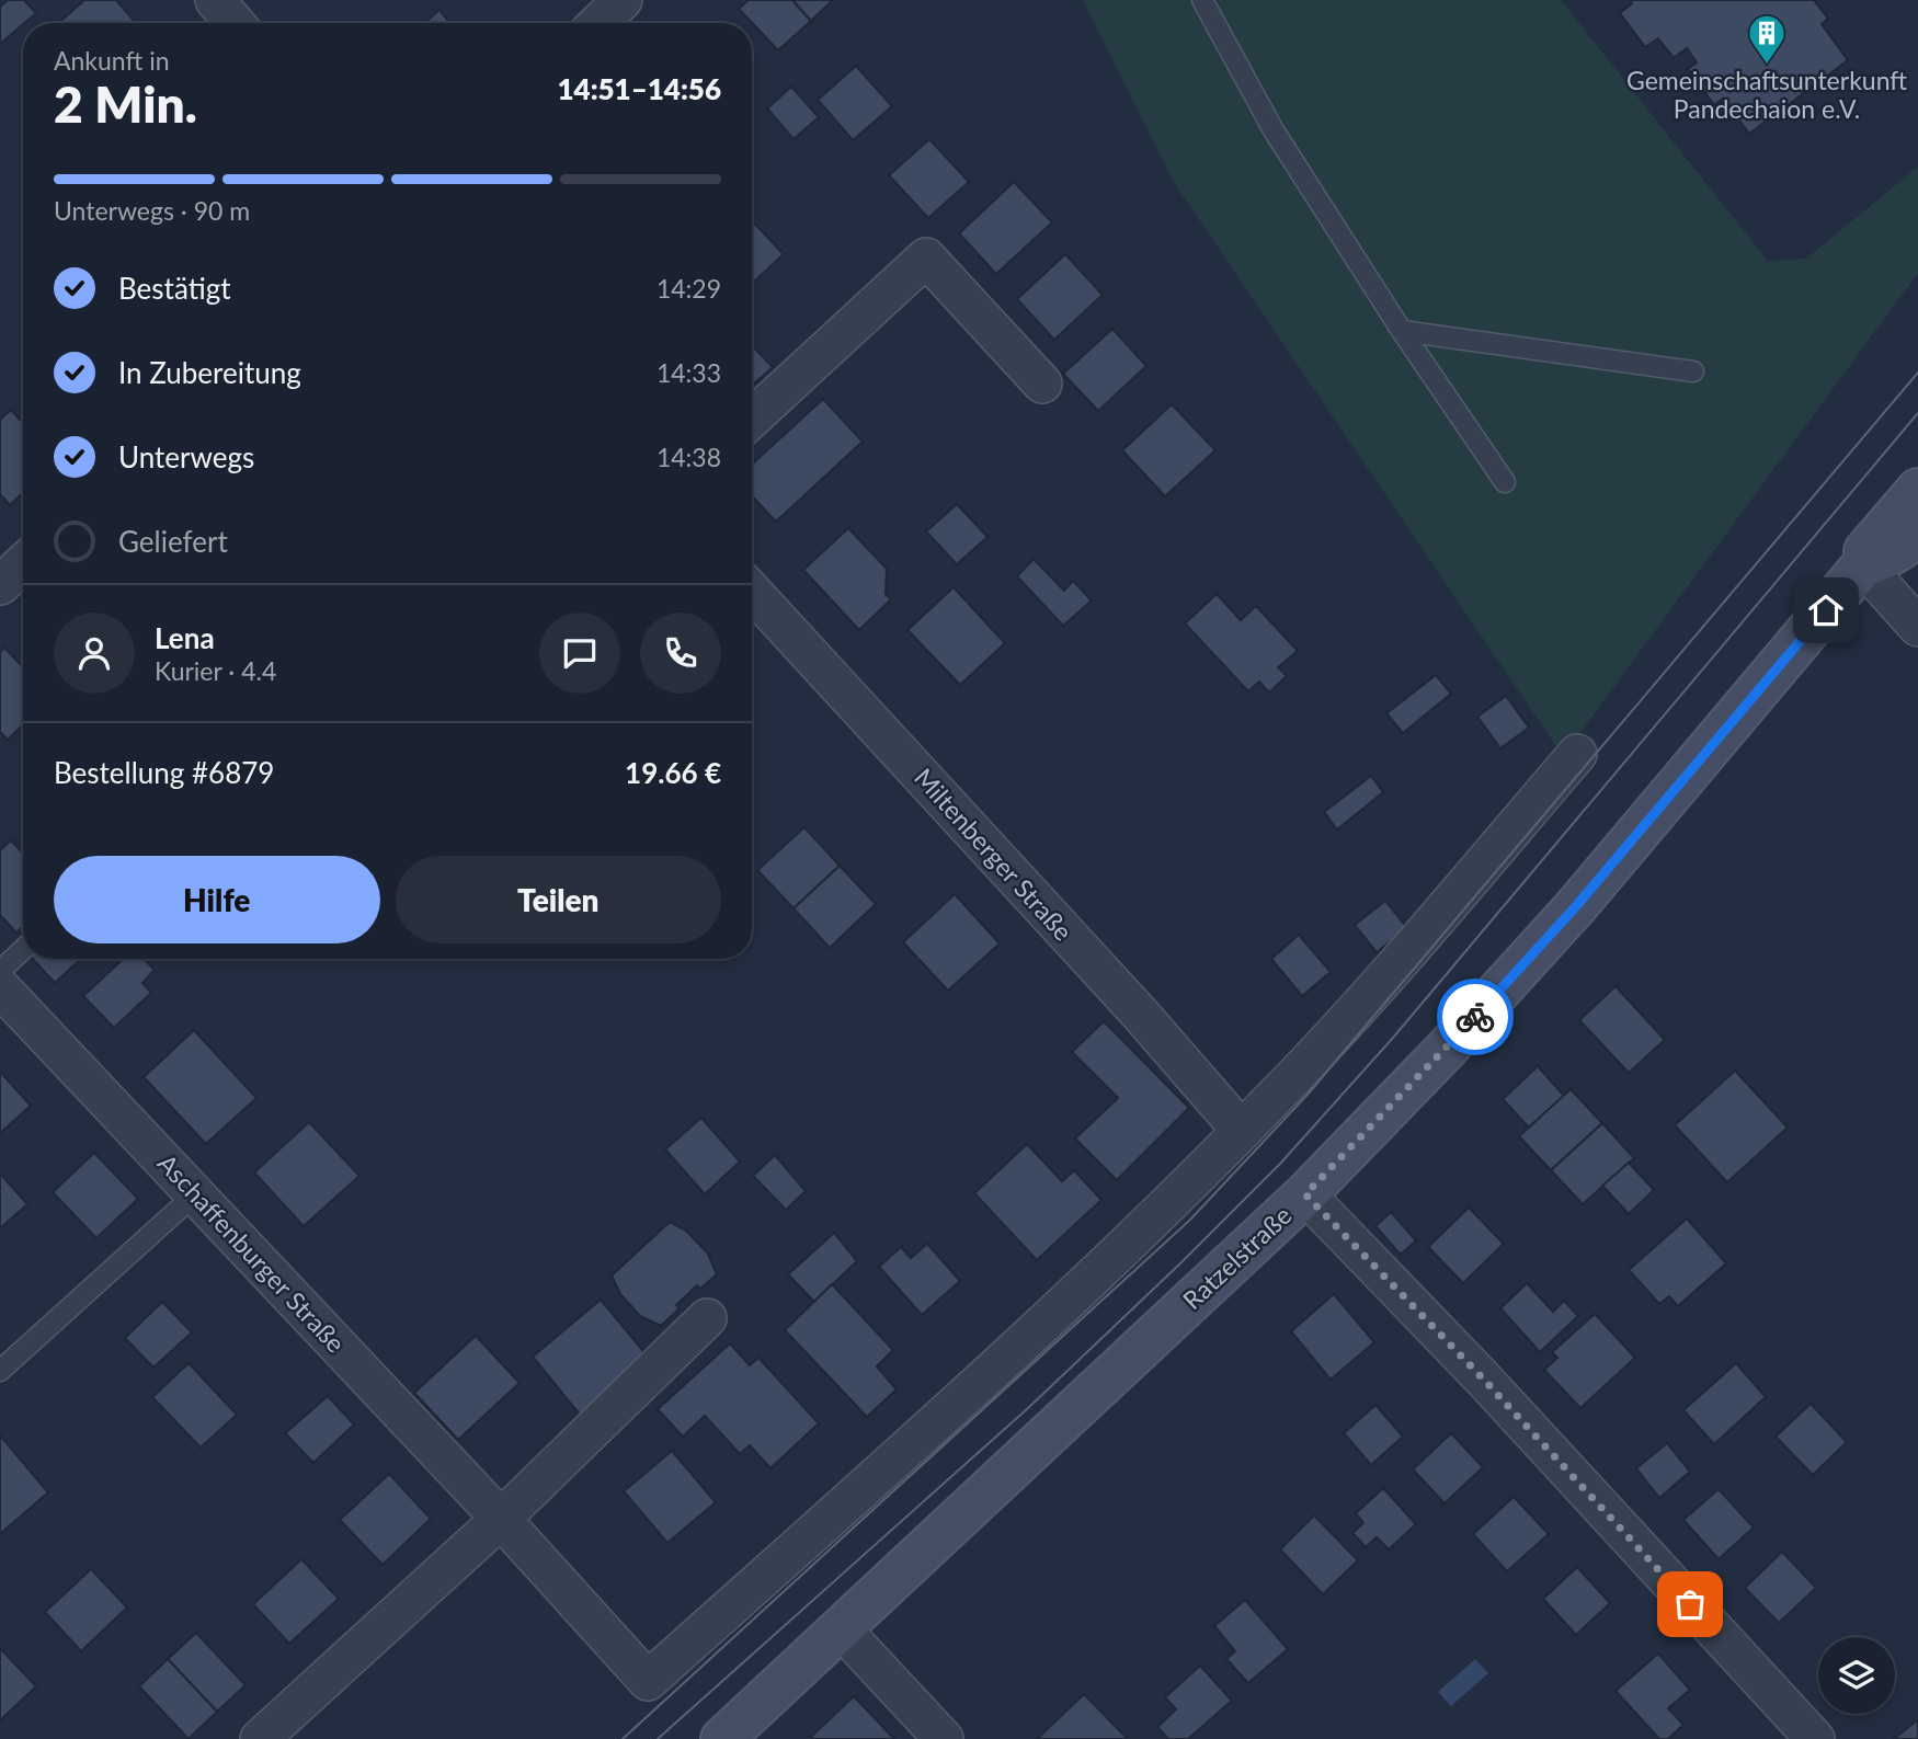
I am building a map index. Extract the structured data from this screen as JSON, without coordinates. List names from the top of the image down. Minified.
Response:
{"streets":{"main road":["Ratzelstraße"],"street":["Miltenberger Straße","Aschaffenburger Straße"]},"crossings":[["Miltenberger Straße","Aschaffenburger Straße"]],"places":{"building":["Gemeinschaftsunterkunft Pandechaion e.V."]},"page":{"heading":["2 Min.","Ankunft in","14:51–14:56"],"panel":["Lena","Kurier · 4.4","Bestellung #6879","19.66 €"],"bar":"Unterwegs · 90 m","list":[["Bestätigt","14:29"],["In Zubereitung","14:33"],["Unterwegs","14:38"],"Geliefert"],"buttons":["Hilfe","Teilen"]}}
